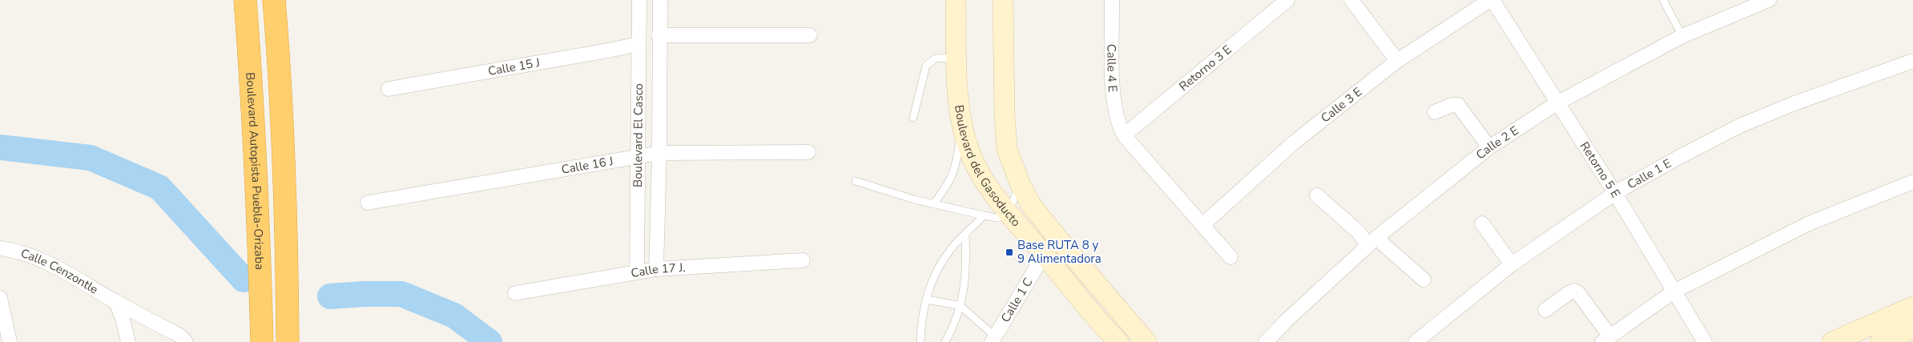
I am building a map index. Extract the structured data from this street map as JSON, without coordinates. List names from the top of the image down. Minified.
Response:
{"streets":{"highway":["Boulevard Autopista Puebla-Orizaba"],"street":["Calle 15 J","Retorno 3 E","Calle 4 E","Calle 3 E","Boulevard El Casco","Calle 2 E","Calle 16 J","Boulevard del Gasoducto","Retorno 5 E","Calle 1 E","Calle 17 J.","Calle Cenzontle","Calle 1 C"]},"crossings":[["Calle 15 J","Boulevard El Casco"],["Retorno 3 E","Calle 4 E"],["Calle 3 E","Retorno 5 E"],["Boulevard El Casco","Calle 16 J"],["Boulevard El Casco","Calle 17 J."],["Calle 2 E","Retorno 5 E"],["Boulevard del Gasoducto","Calle 1 C"],["Retorno 5 E","Calle 1 E"]],"places":{"transit":["Base RUTA 8 y 9 Alimentadora"]}}
